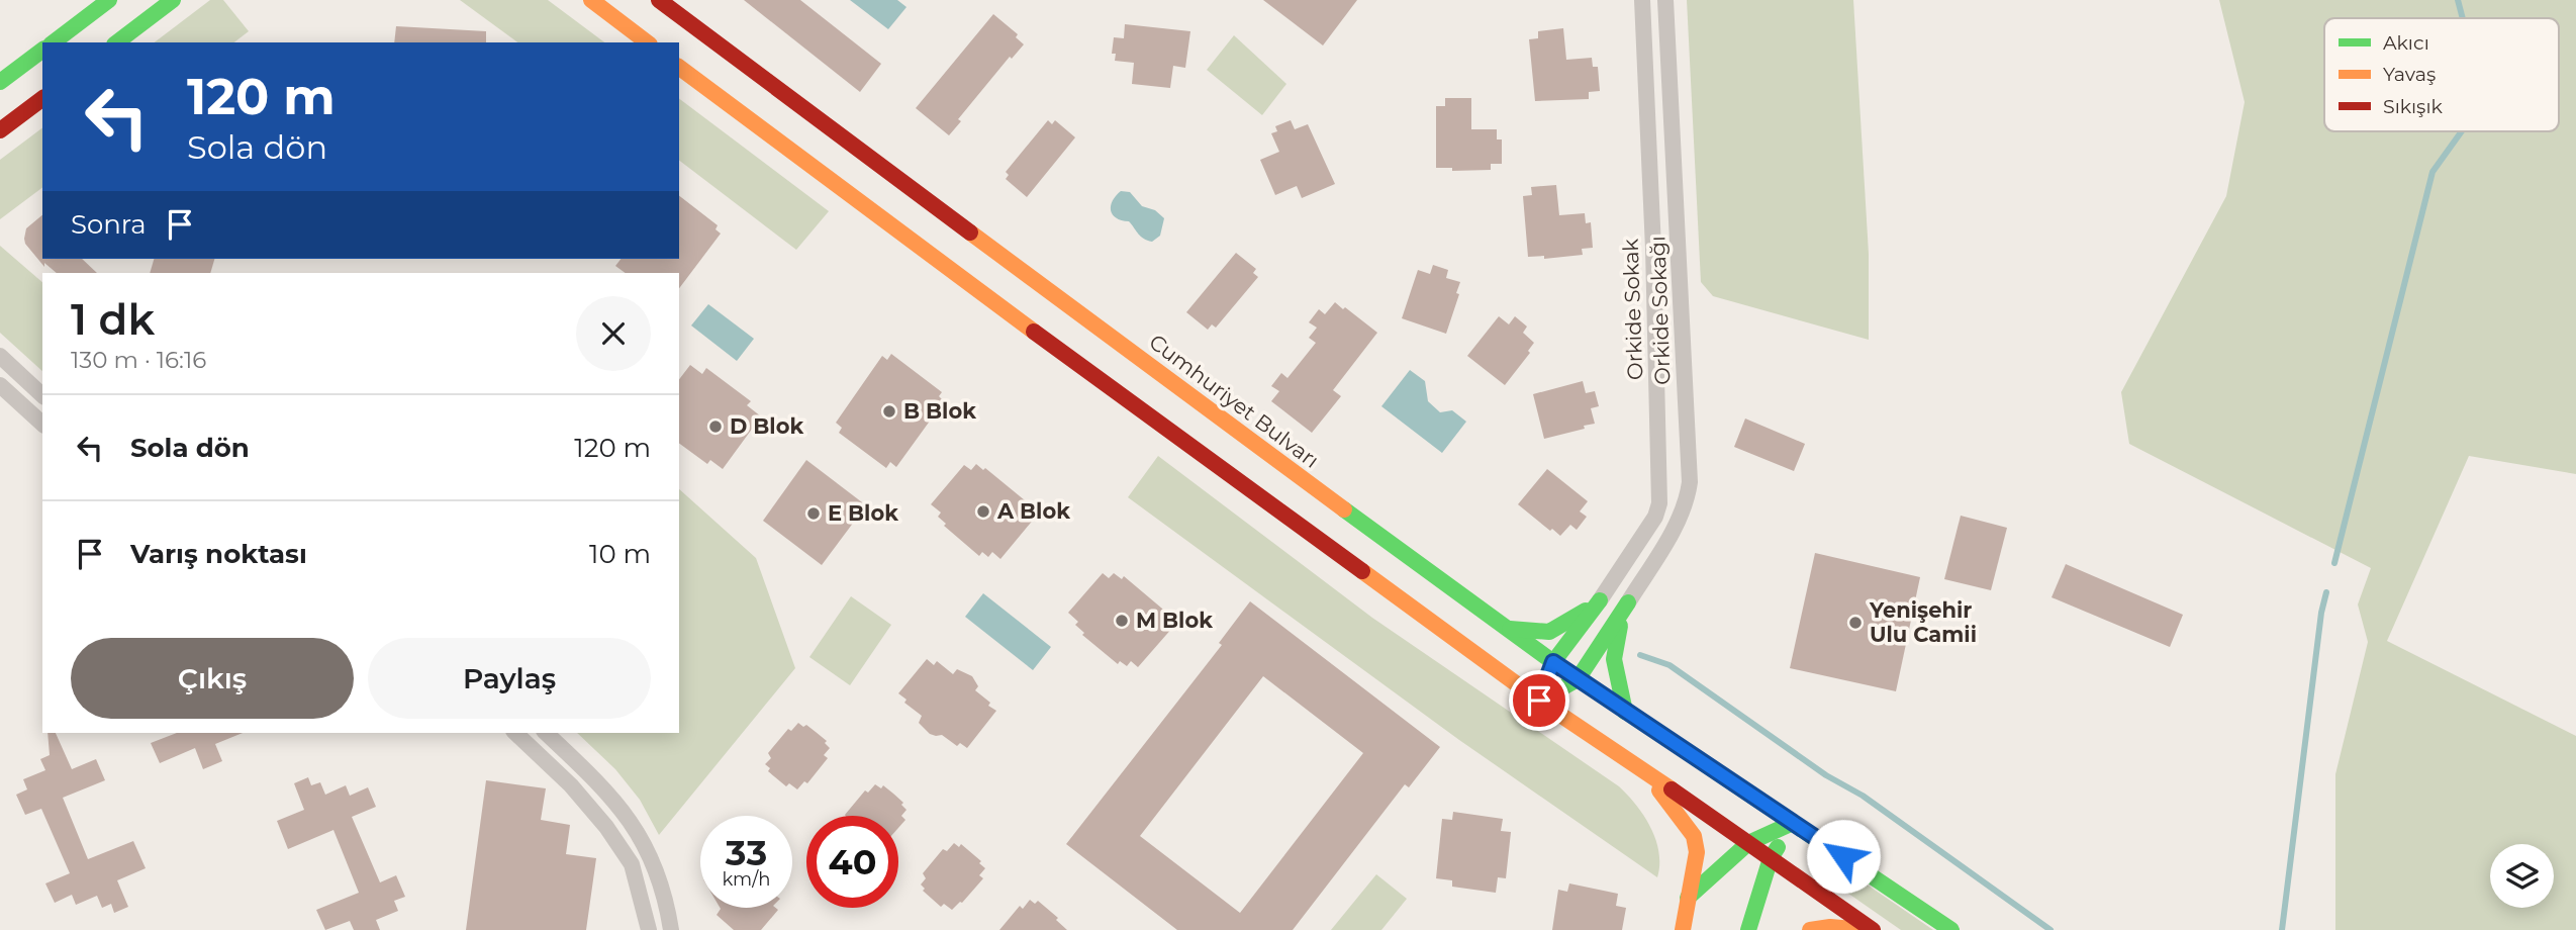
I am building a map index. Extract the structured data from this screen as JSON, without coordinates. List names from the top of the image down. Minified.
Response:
{"streets":{"street":["Orkide Sokak","Orkide Sokağı","Cumhuriyet Bulvarı"]},"places":["B Blok","D Blok","A Blok","E Blok","M Blok","Yenişehir Ulu Camii"],"legend":["Akıcı","Yavaş","Sıkışık"],"page":{"turn":["120 m","Sola dön"],"then":"Sonra","heading":["1 dk","130 m · 16:16"],"list":[{"name":"Sola dön","value":"120 m"},{"name":"Varış noktası","value":"10 m"}],"buttons":["Çıkış","Paylaş"],"speed":"33 km/h","limit":"40"}}
